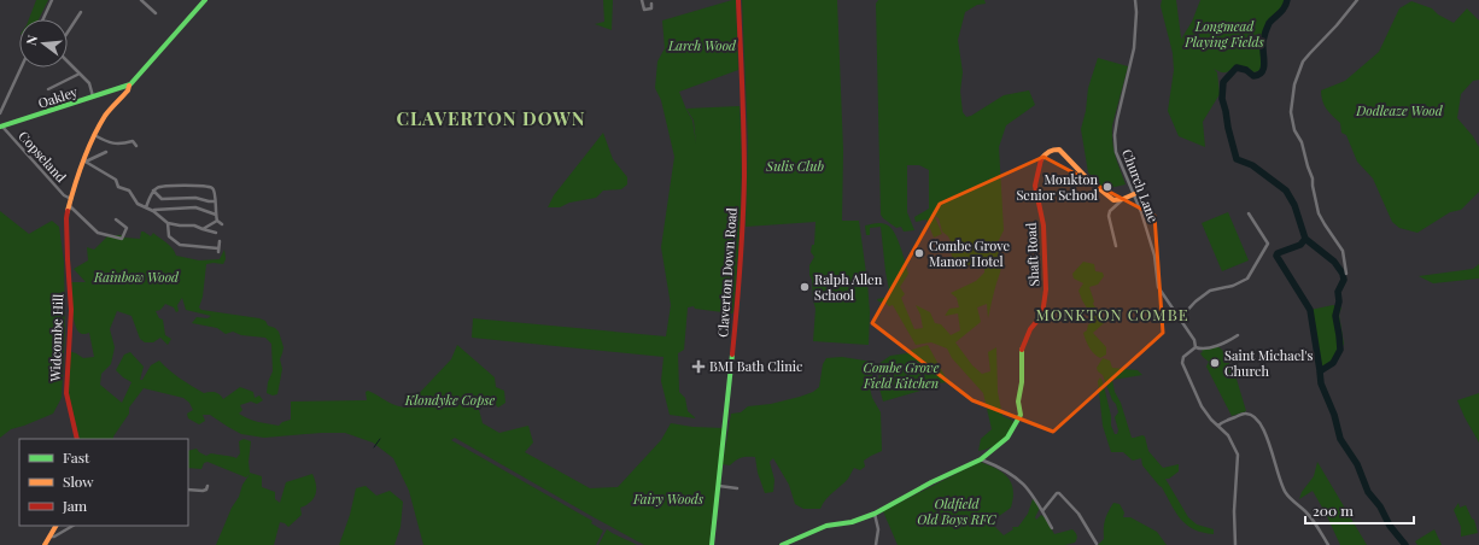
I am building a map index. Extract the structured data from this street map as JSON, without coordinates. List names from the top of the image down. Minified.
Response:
{"streets":{"street":["Oakley","Copseland","Church Lane","Shaft Road","Claverton Down Road","Widcombe Hill"]},"crossings":[["Oakley","Copseland"]],"districts":["CLAVERTON DOWN","MONKTON COMBE"],"parks":["Longmead Playing Fields","Larch Wood","Dodleaze Wood","Sulis Club","Rainbow Wood","Combe Grove Field Kitchen","Klondyke Copse","Fairy Woods","Oldfield Old Boys RFC"],"places":{"other":["Monkton Senior School","Combe Grove Manor Hotel","Ralph Allen School","Saint Michael's Church"],"health":["BMI Bath Clinic"]},"legend":["Fast","Slow","Jam"],"scale_bar":"200 m","north":"left"}
